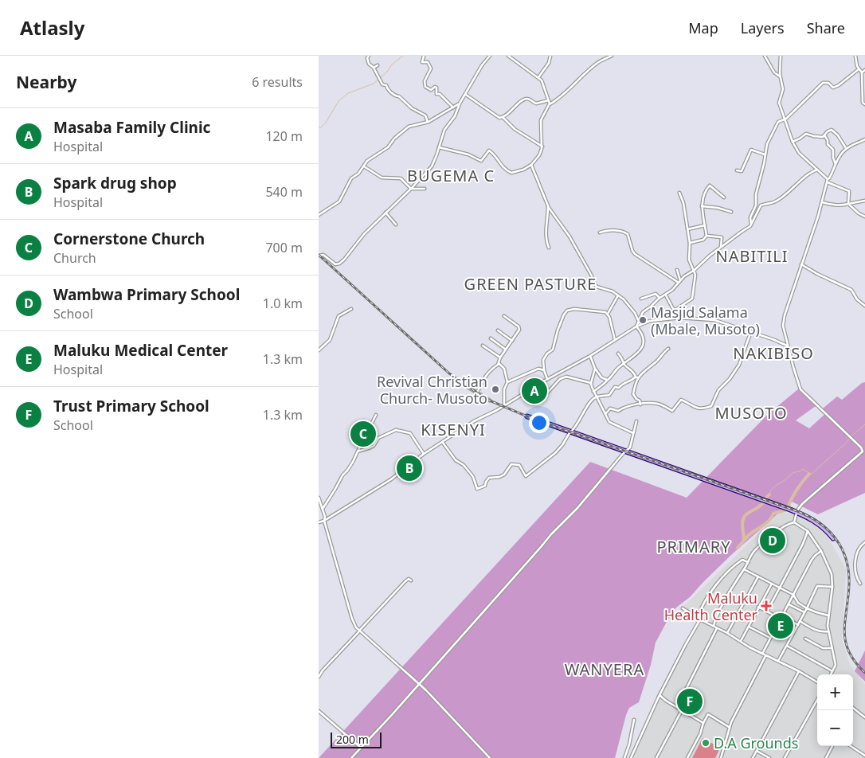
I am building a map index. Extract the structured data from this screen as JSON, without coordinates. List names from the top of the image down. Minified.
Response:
{"districts":["BUGEMA C","NABITILI","GREEN PASTURE","NAKIBISO","MUSOTO","KISENYI","PRIMARY","WANYERA"],"places":{"other":["Masjid Salama (Mbale, Musoto)","Revival Christian Church- Musoto","D.A Grounds"],"health":["Maluku Health Center"]},"scale_bar":"200 m","page":{"header":"Atlasly","nav":["Map","Layers","Share"],"heading":["Nearby","6 results"],"list":[{"mark":"A","name":"Masaba Family Clinic","note":"Hospital","value":"120 m"},{"mark":"B","name":"Spark drug shop","note":"Hospital","value":"540 m"},{"mark":"C","name":"Cornerstone Church","note":"Church","value":"700 m"},{"mark":"D","name":"Wambwa Primary School","note":"School","value":"1.0 km"},{"mark":"E","name":"Maluku Medical Center","note":"Hospital","value":"1.3 km"},{"mark":"F","name":"Trust Primary School","note":"School","value":"1.3 km"}],"pins":["A","C","B","D","E","F"],"map_buttons":["+","−"],"scale":"200 m"}}
